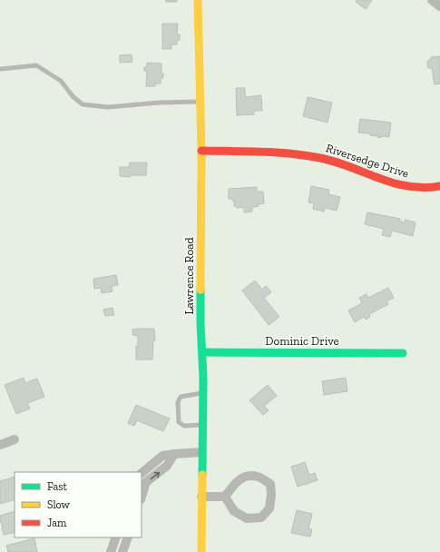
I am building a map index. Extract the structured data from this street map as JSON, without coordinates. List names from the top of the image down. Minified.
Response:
{"streets":{"street":["Riversedge Drive","Lawrence Road","Dominic Drive"]},"crossings":[["Riversedge Drive","Lawrence Road"],["Lawrence Road","Dominic Drive"]],"legend":["Fast","Slow","Jam"]}
